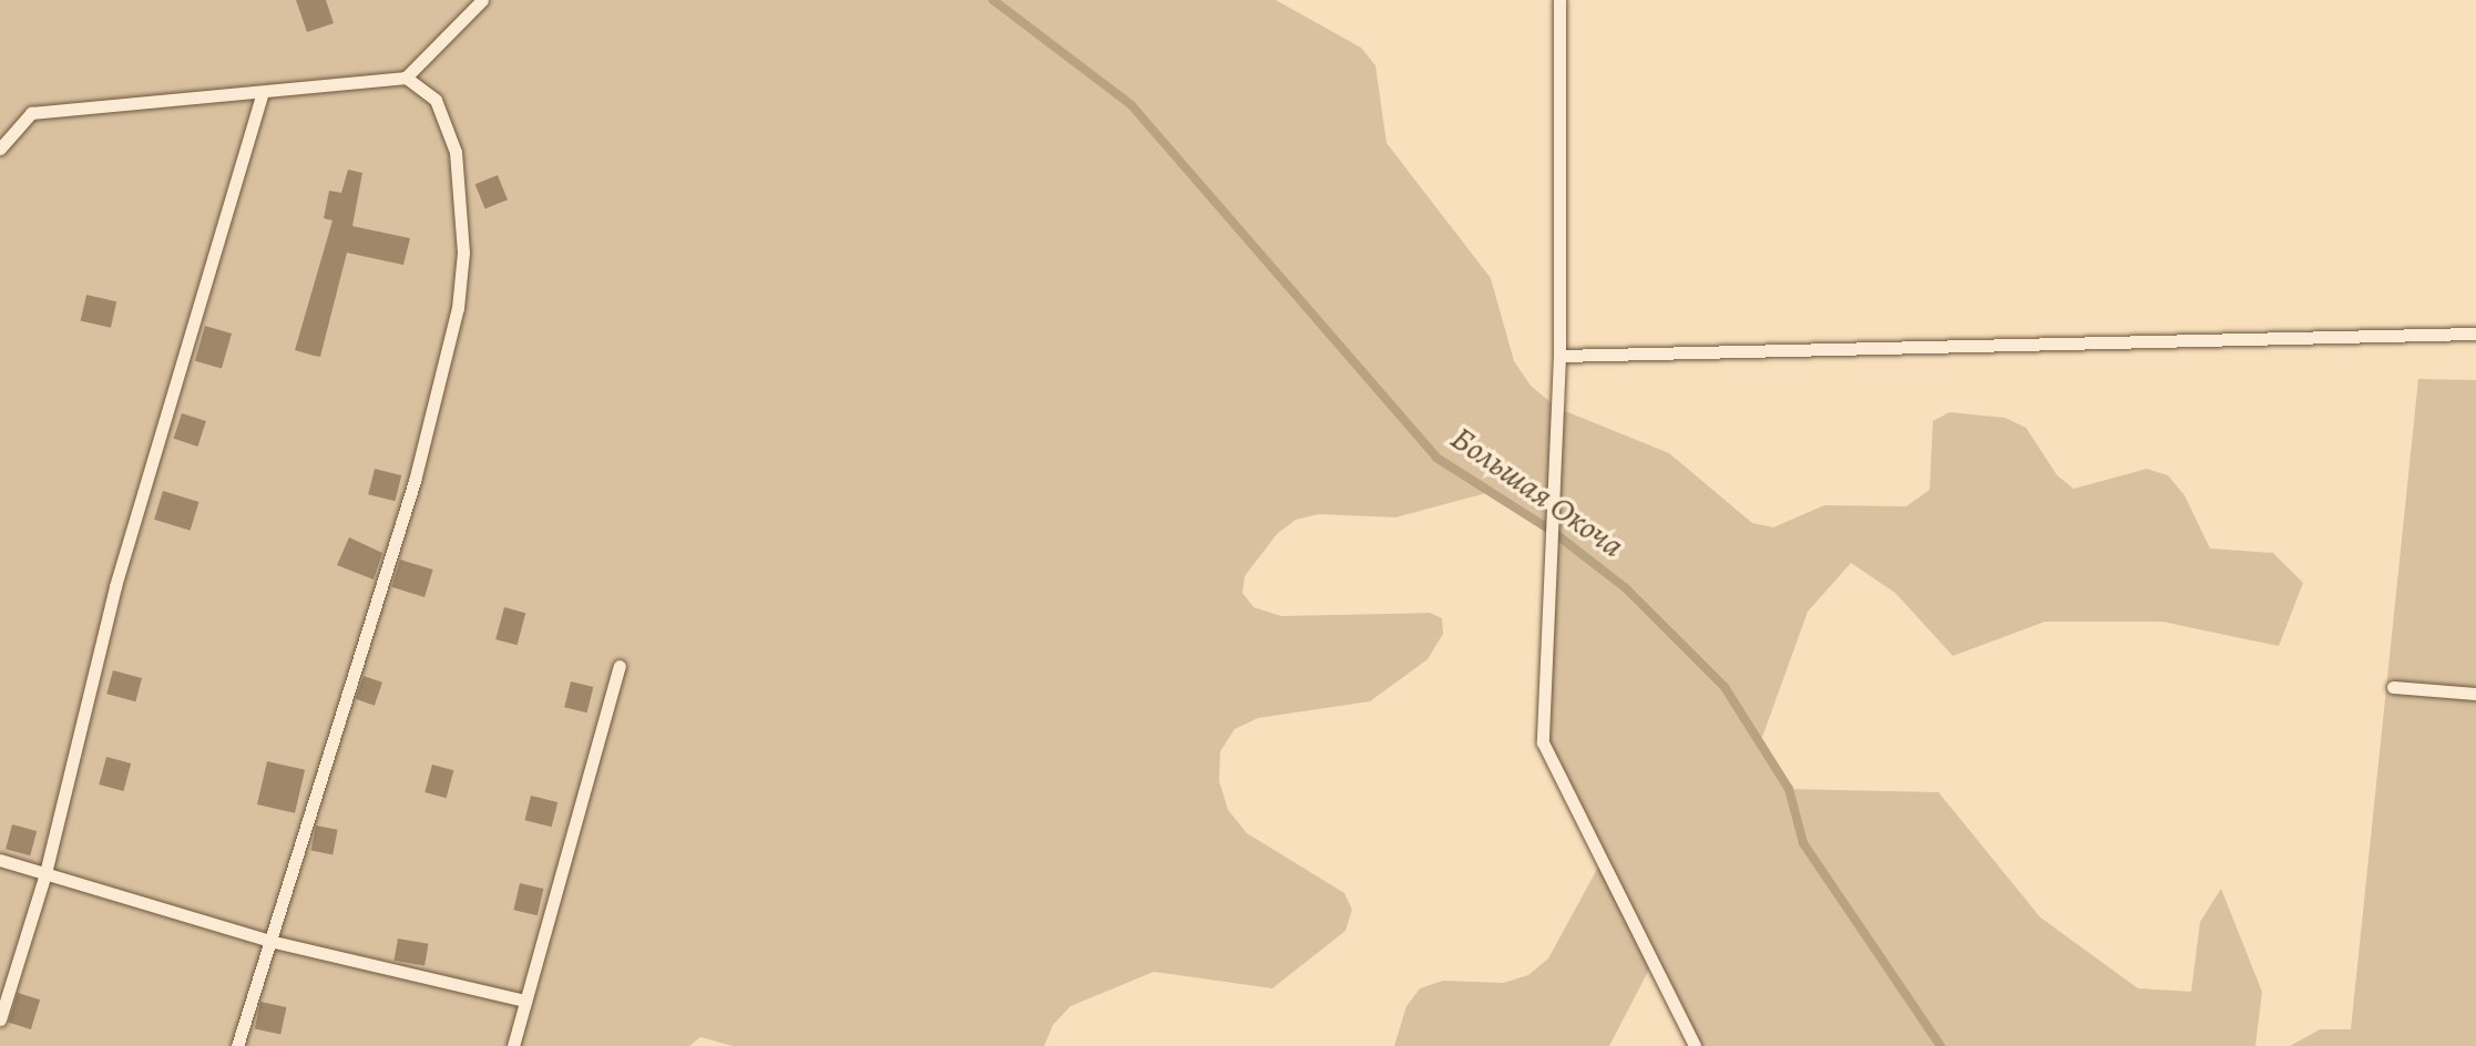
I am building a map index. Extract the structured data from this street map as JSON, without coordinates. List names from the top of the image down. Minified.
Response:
{"water":["Большая Окоча"]}
